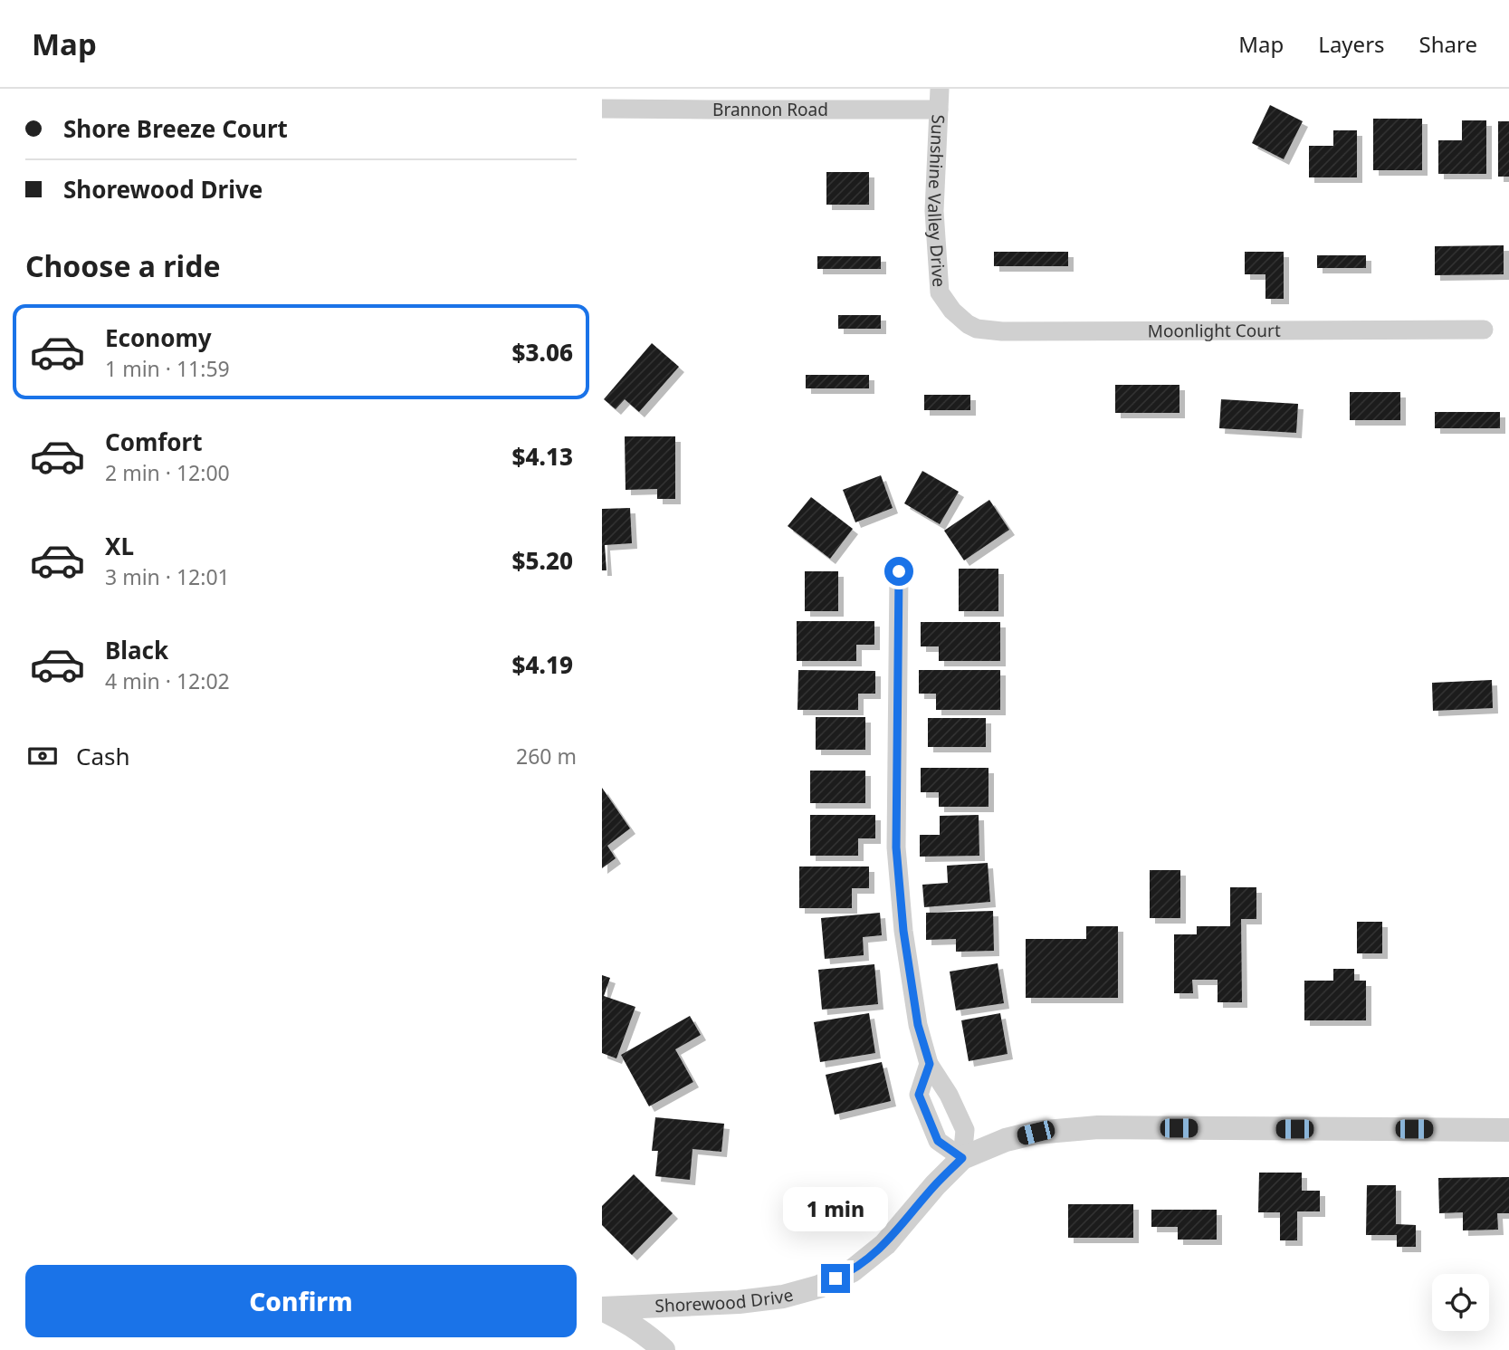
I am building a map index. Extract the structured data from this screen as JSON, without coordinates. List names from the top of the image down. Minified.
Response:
{"streets":{"street":["Brannon Road","Sunshine Valley Drive","Moonlight Court","Shorewood Drive"]},"crossings":[["Brannon Road","Sunshine Valley Drive"],["Sunshine Valley Drive","Moonlight Court"]],"page":{"header":"Map","nav":["Map","Layers","Share"],"banner":["Shore Breeze Court","Shorewood Drive"],"heading":"Choose a ride","list":[{"name":"Economy","note":"1 min · 11:59","value":"$3.06"},{"name":"Comfort","note":"2 min · 12:00","value":"$4.13"},{"name":"XL","note":"3 min · 12:01","value":"$5.20"},{"name":"Black","note":"4 min · 12:02","value":"$4.19"}],"pay":["Cash","260 m"],"bubble":"1 min","buttons":"Confirm"}}
